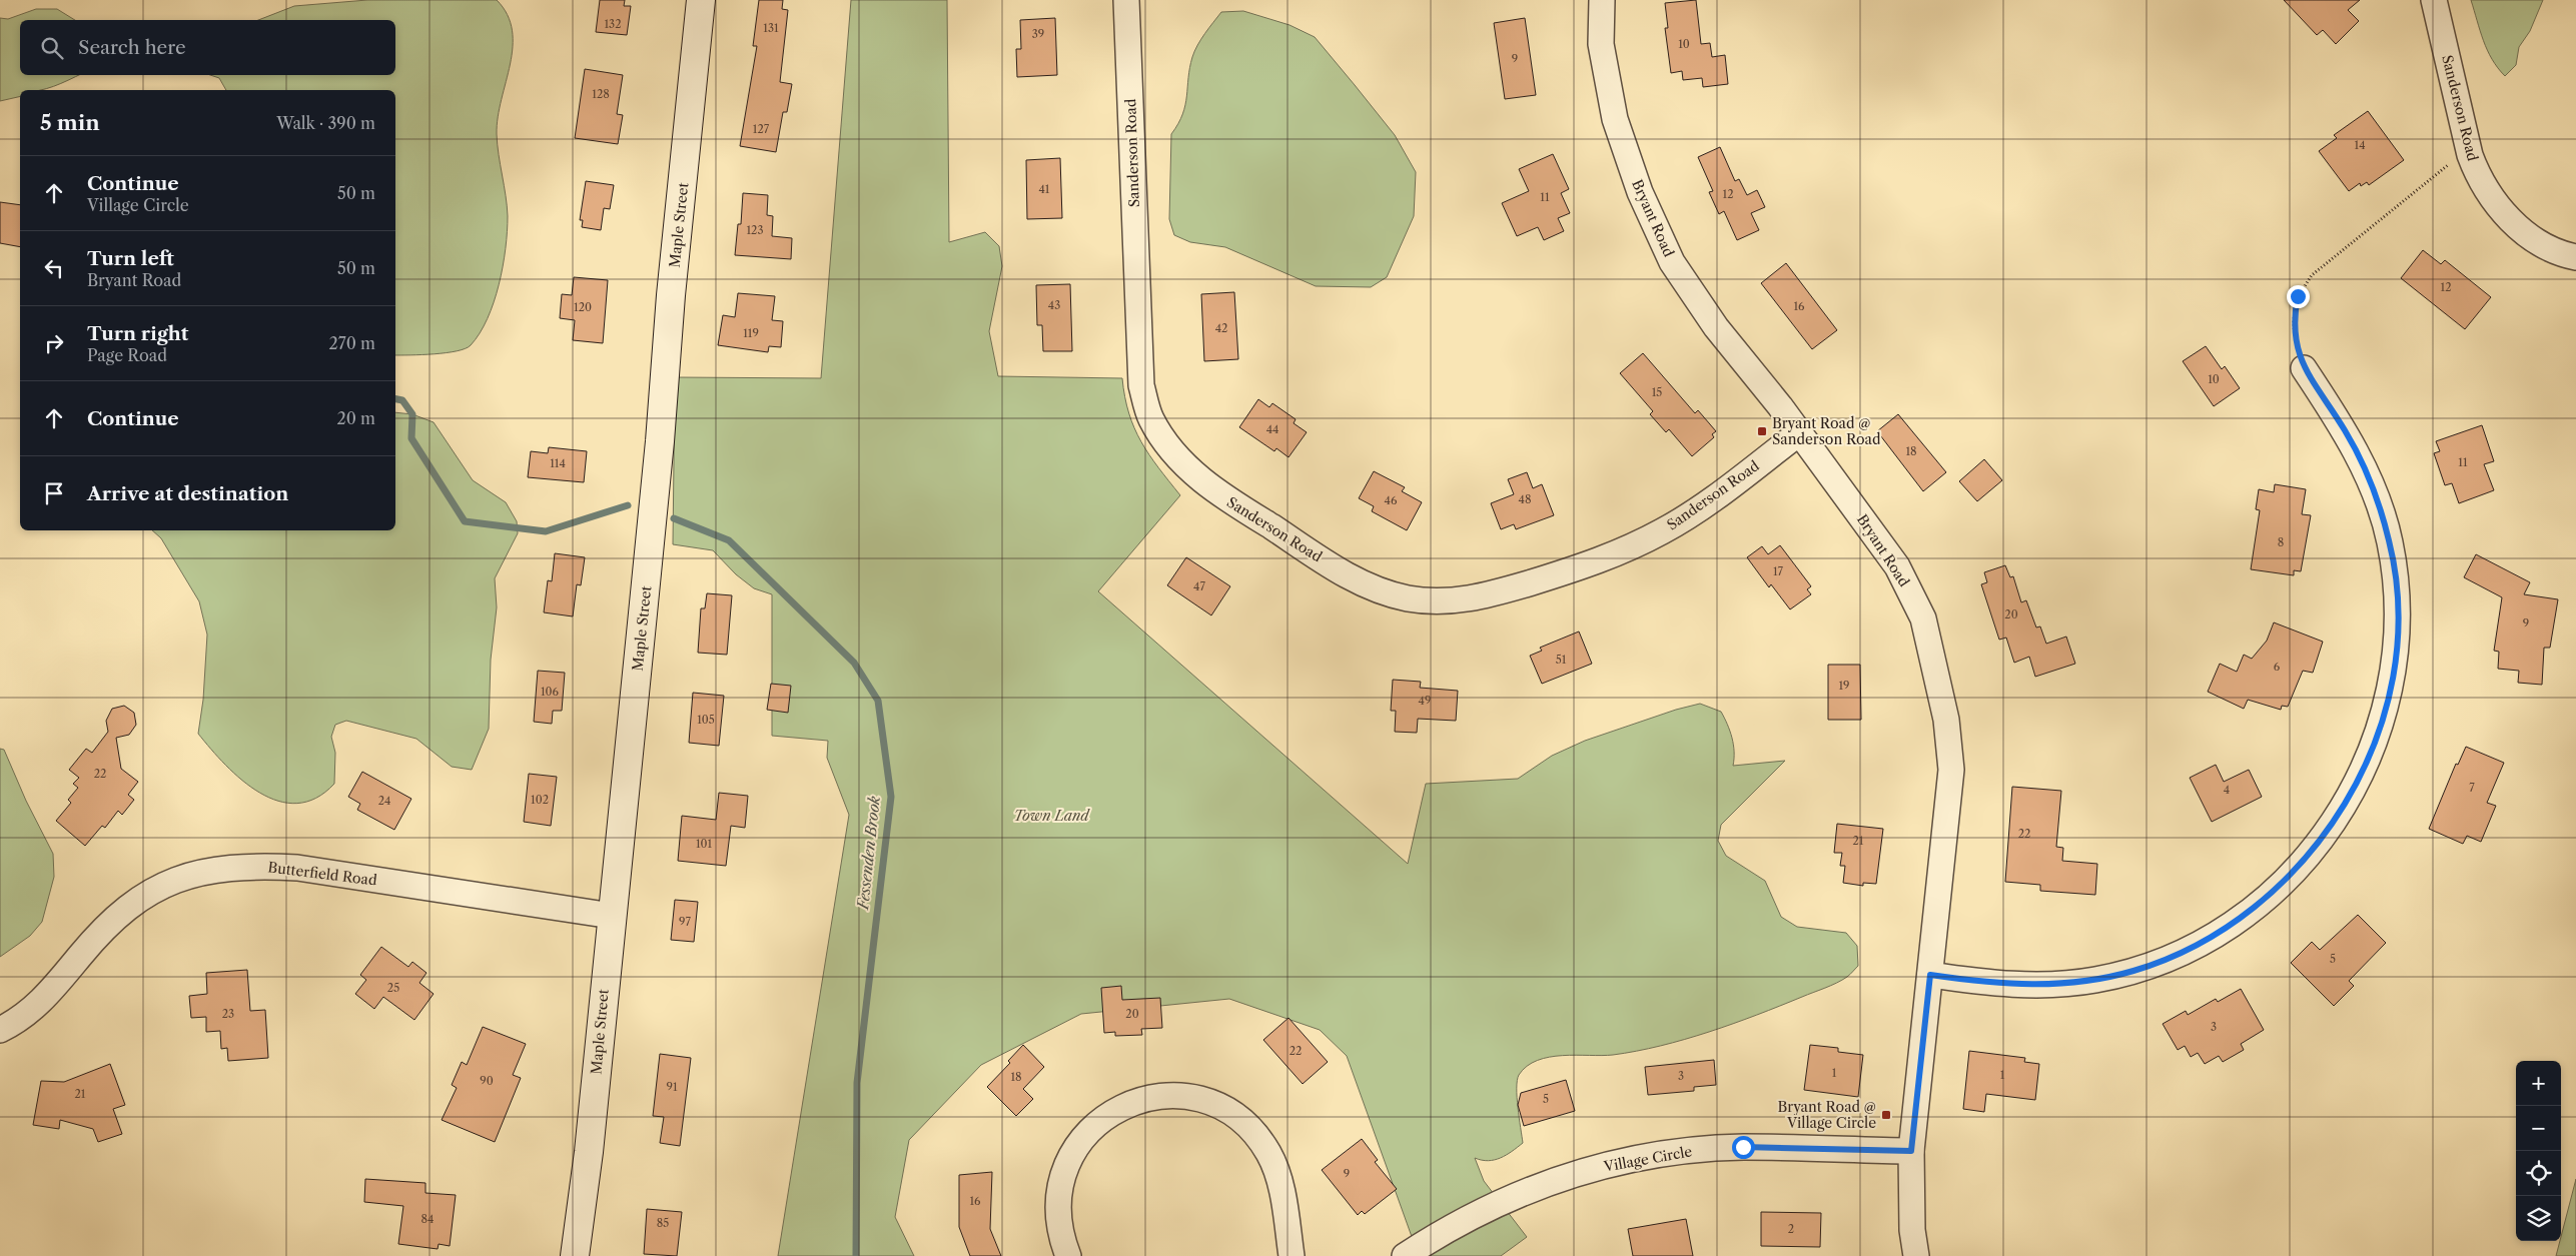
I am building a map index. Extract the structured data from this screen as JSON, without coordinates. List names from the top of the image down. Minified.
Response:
{"streets":{"main road":["Maple Street"],"street":["Sanderson Road","Bryant Road","Butterfield Road","Village Circle"]},"crossings":[["Sanderson Road","Bryant Road"],["Bryant Road","Village Circle"],["Maple Street","Butterfield Road"]],"water":["Fessenden Brook"],"parks":["Town Land"],"places":{"transit":["Bryant Road @ Sanderson Road","Bryant Road @ Village Circle"]},"house_numbers":["132","131","39","10","9","128","127","14","41","12","11","123","12","43","16","120","42","119","10","15","44","18","11","114","48","46","8","17","47","20","9","51","6","19","106","49","105","22","7","4","102","24","22","21","101","97","5","25","23","20","3","22","1","1","3","18","90","91","21","5","9","16","84","85","2"],"page":{"search":"Search here","heading":["5 min","Walk · 390 m"],"list":[["Continue","Village Circle","50 m"],["Turn left","Bryant Road","50 m"],["Turn right","Page Road","270 m"],["Continue","20 m"],"Arrive at destination"],"map_buttons":["+","−"]}}
